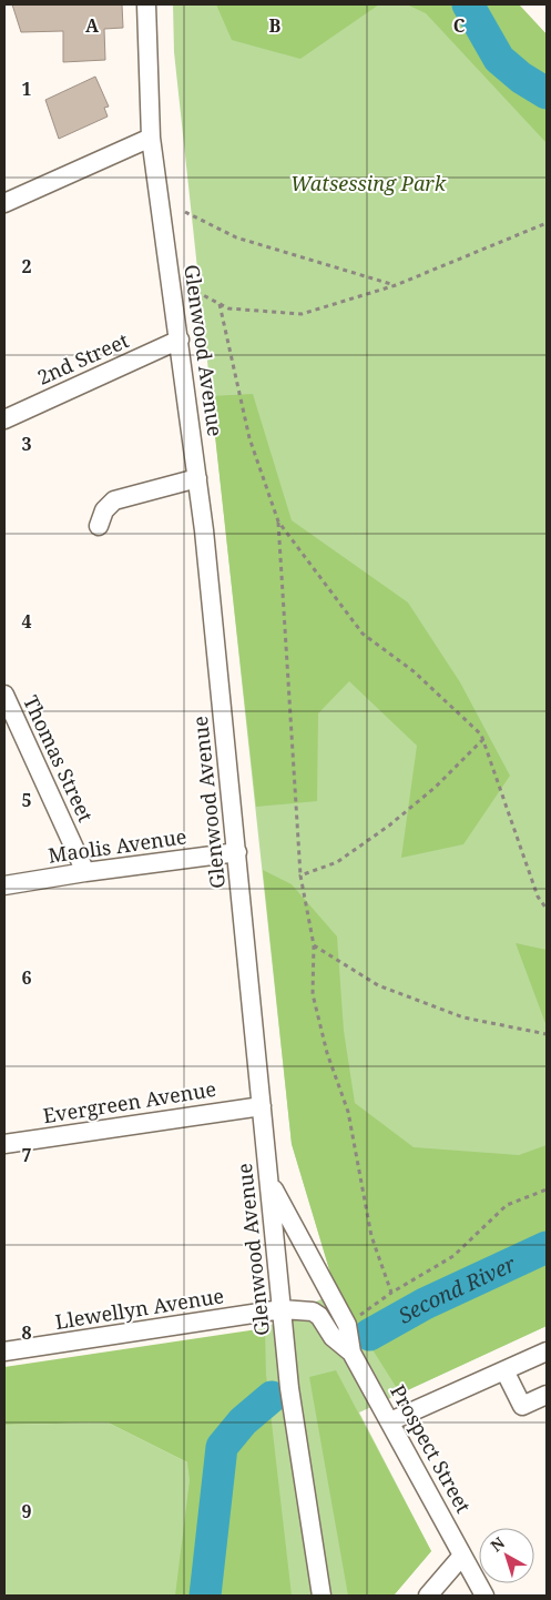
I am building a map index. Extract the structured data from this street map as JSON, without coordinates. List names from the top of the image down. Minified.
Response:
{"streets":{"street":["Glenwood Avenue","2nd Street","Thomas Street","Maolis Avenue","Evergreen Avenue","Llewellyn Avenue","Prospect Street"]},"crossings":[["Glenwood Avenue","2nd Street"],["Glenwood Avenue","Maolis Avenue"],["Glenwood Avenue","Evergreen Avenue"],["Glenwood Avenue","Llewellyn Avenue"],["Glenwood Avenue","Prospect Street"],["Thomas Street","Maolis Avenue"],["Llewellyn Avenue","Prospect Street"]],"water":["Second River"],"parks":["Watsessing Park"],"north":"top left","grid":{"columns":["A","B","C"],"rows":["1","2","3","4","5","6","7","8","9"]}}
